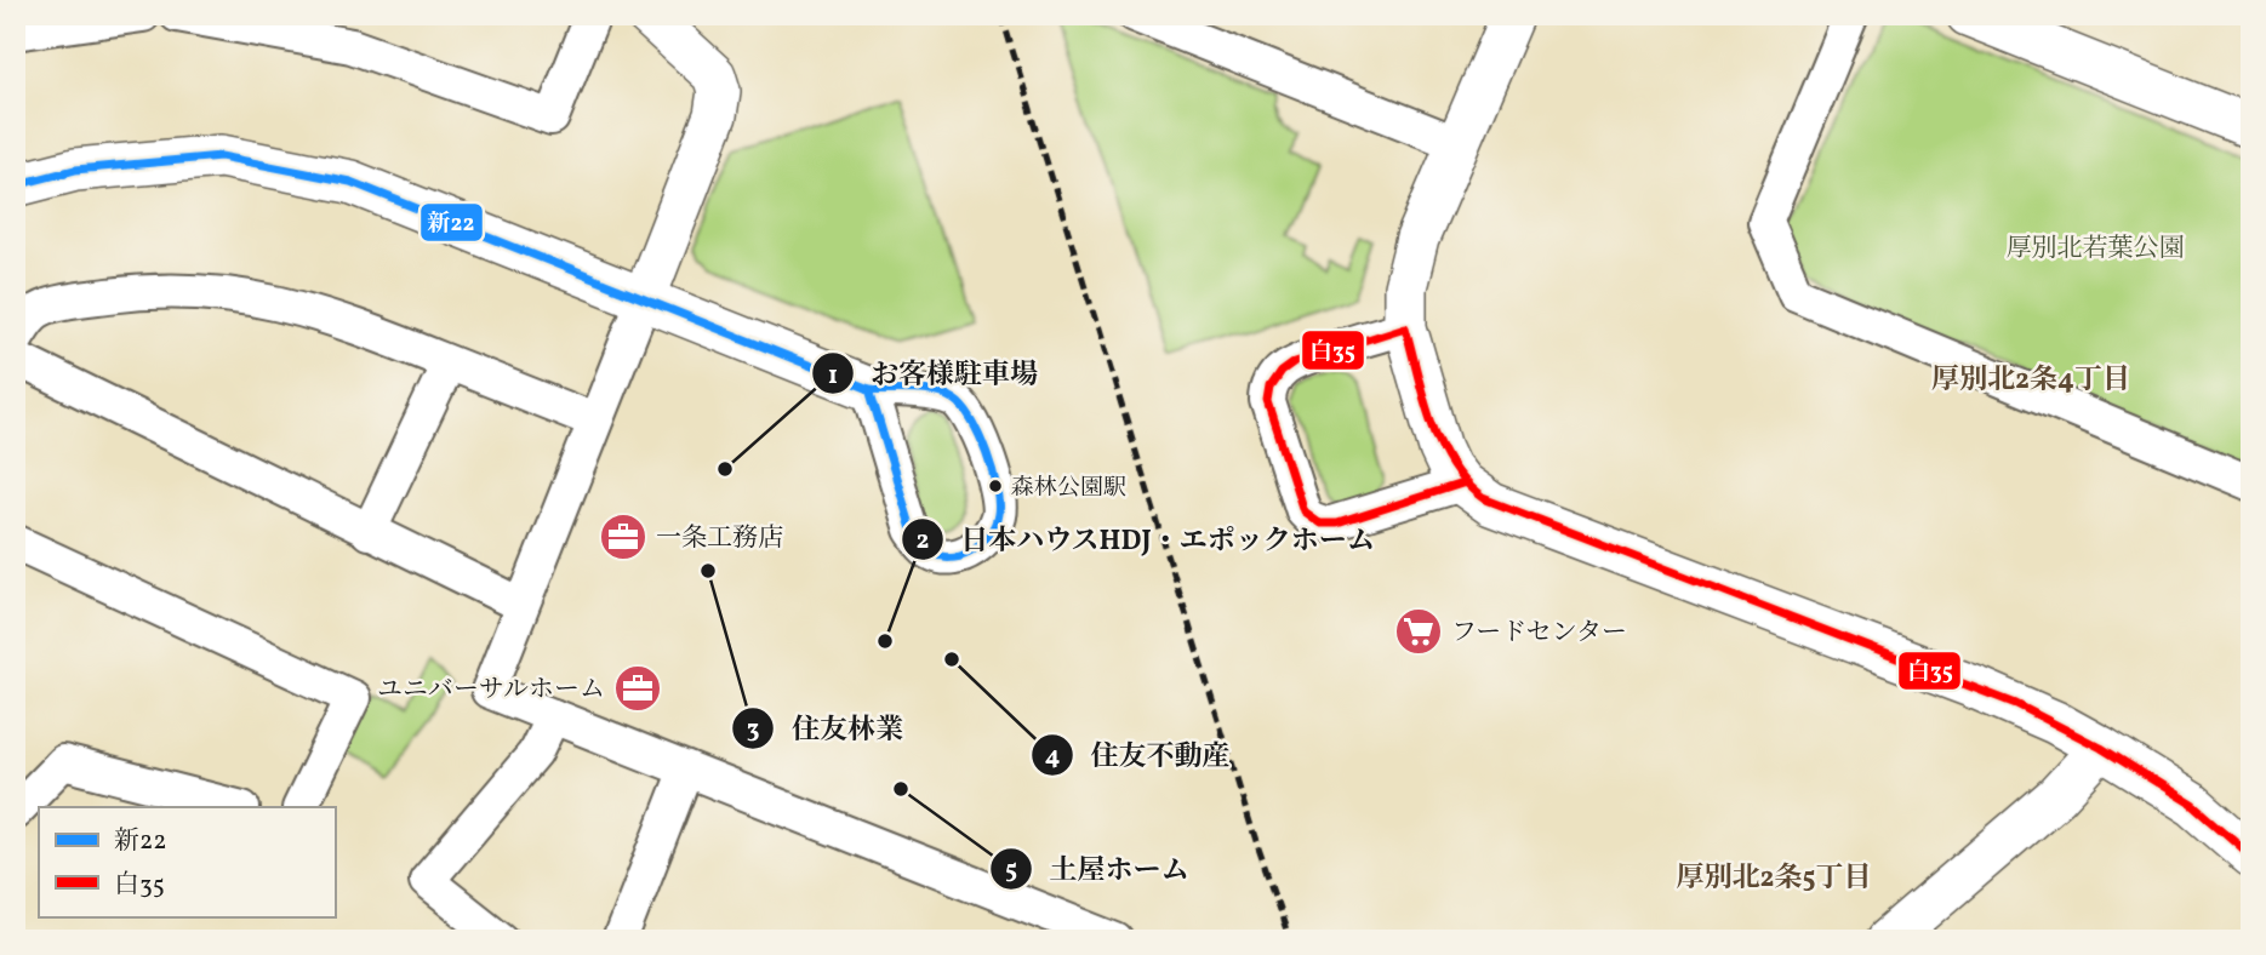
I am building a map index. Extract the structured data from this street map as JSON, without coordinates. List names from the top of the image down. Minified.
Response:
{"districts":["厚別北2条4丁目","厚別北2条5丁目"],"parks":["厚別北若葉公園"],"places":{"other":["お客様駐車場","森林公園駅","住友林業","日本ハウスHDJ・エポックホーム","住友不動産","土屋ホーム"],"office":["一条工務店","ユニバーサルホーム"],"supermarket":["フードセンター"]},"lines":["transit line 新22","transit line 白35"],"legend":["新22","白35"]}
